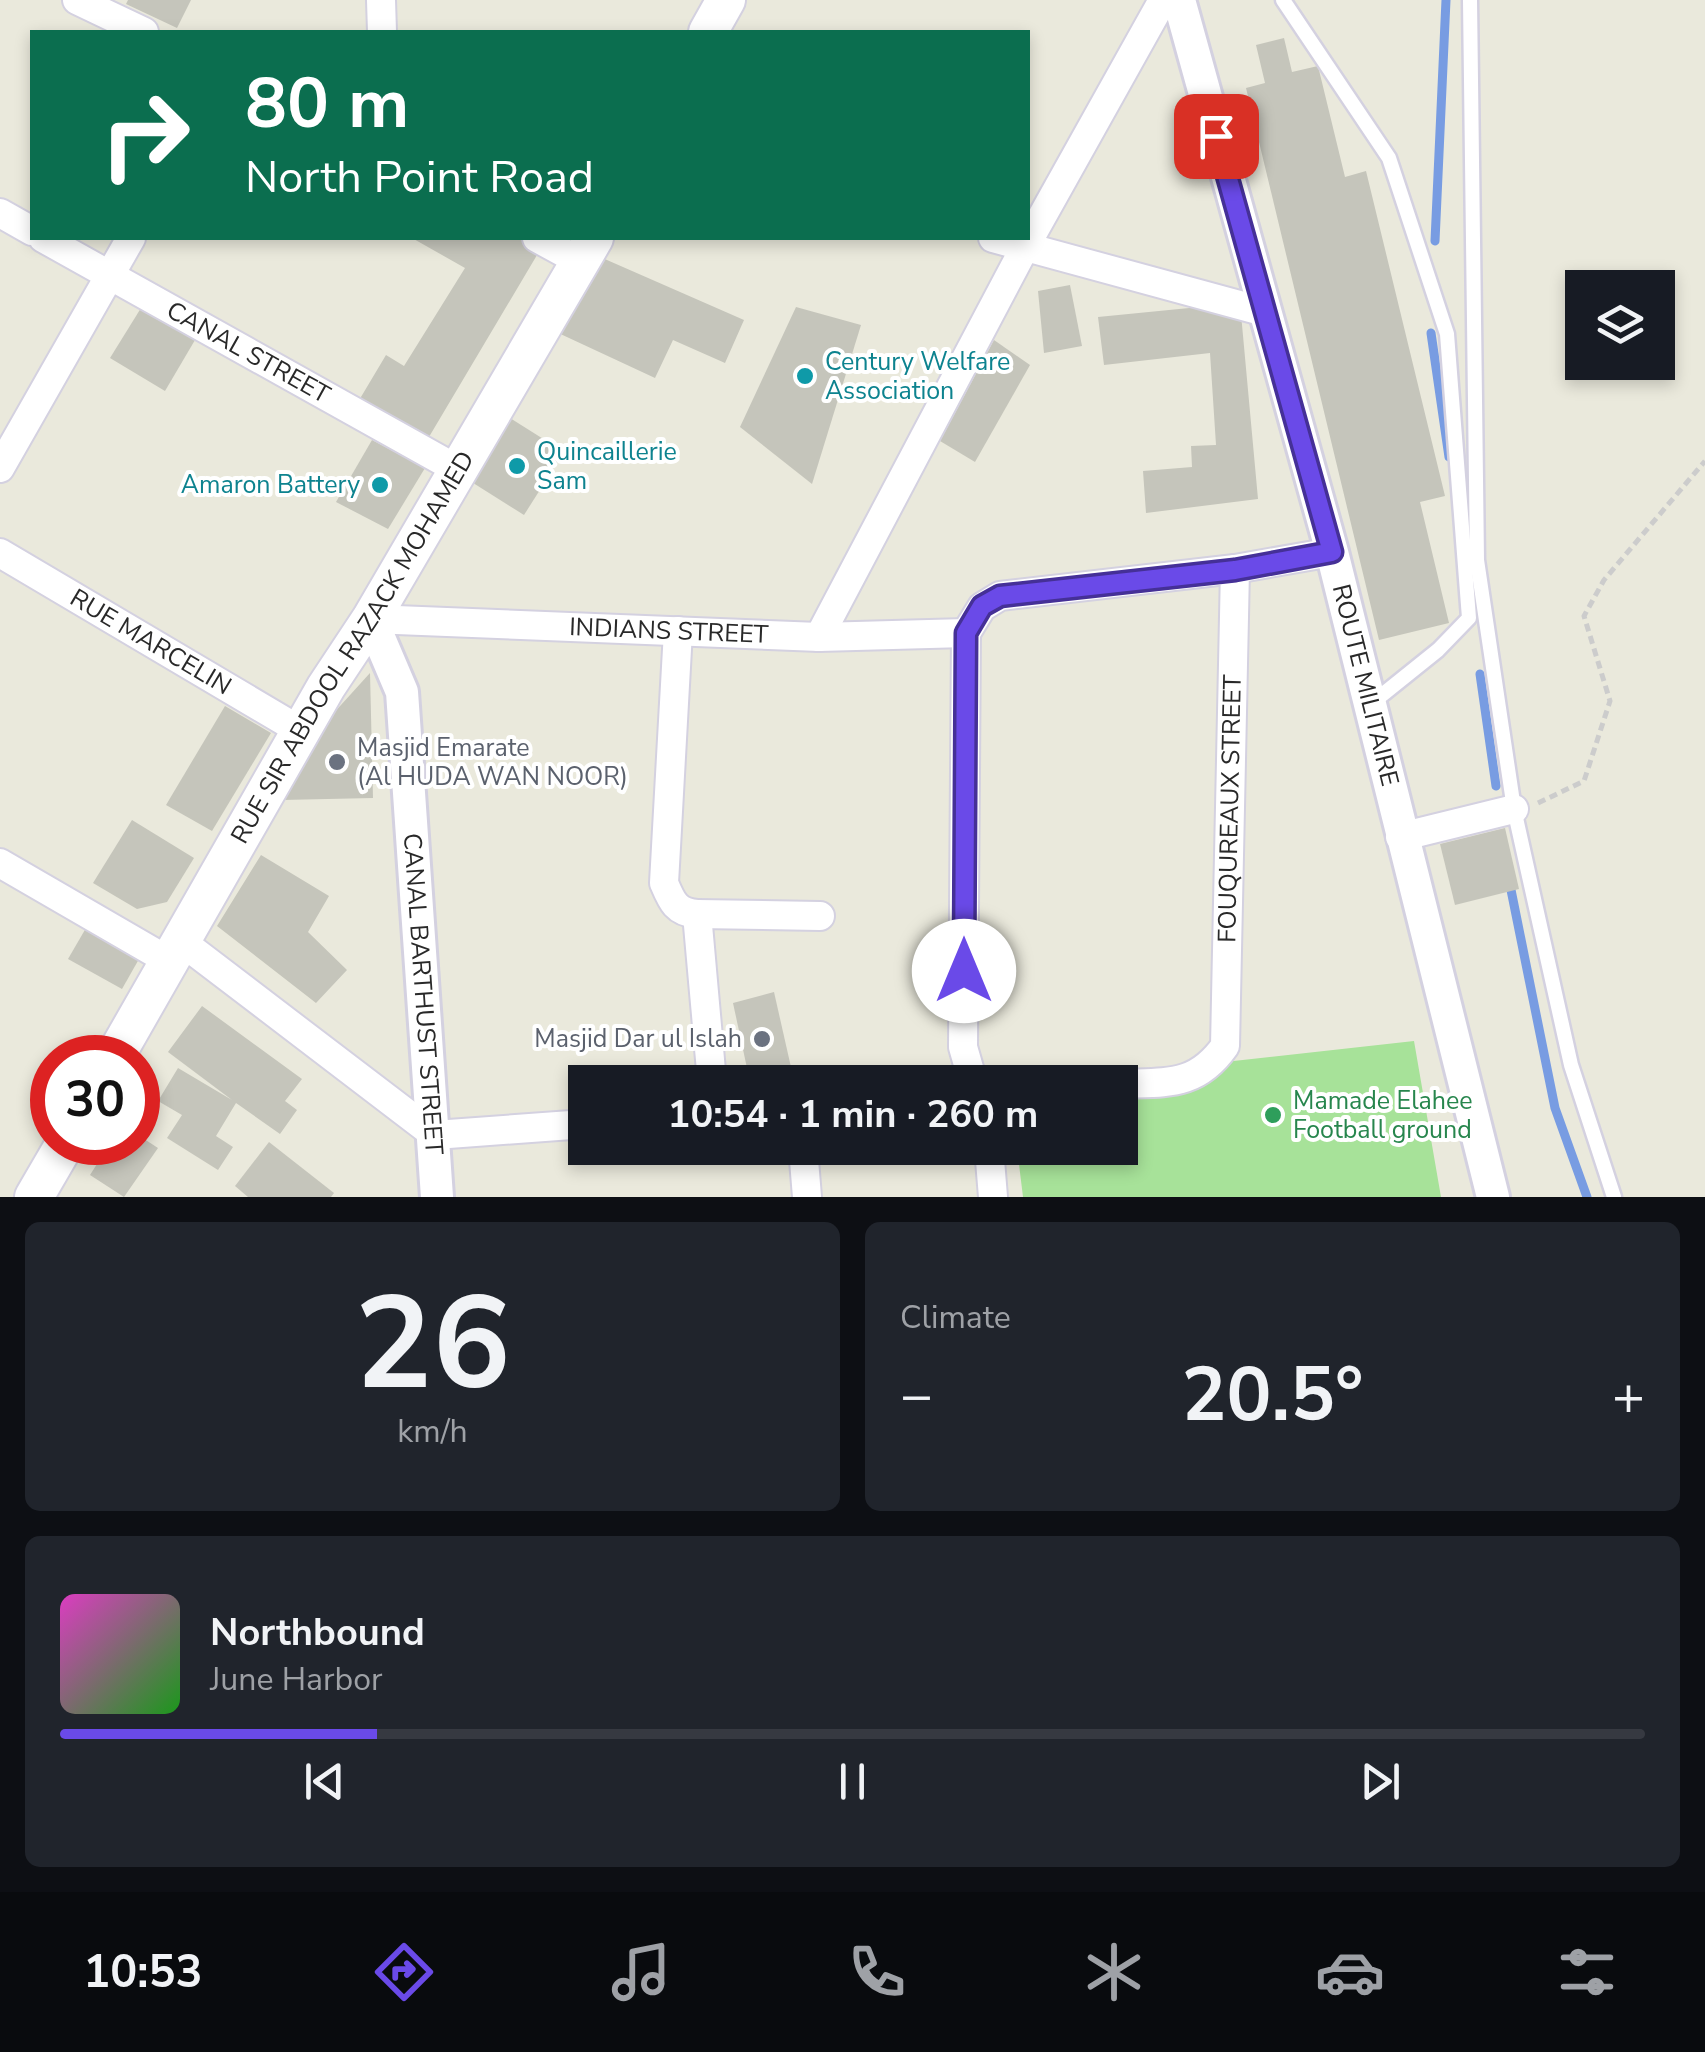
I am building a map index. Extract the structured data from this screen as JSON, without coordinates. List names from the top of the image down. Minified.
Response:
{"streets":{"main road":["RUE SIR ABDOOL RAZACK MOHAMED"],"street":["CANAL STREET","INDIANS STREET","RUE MARCELIN","ROUTE MILITAIRE","FOUQUREAUX STREET","CANAL BARTHUST STREET"]},"crossings":[["CANAL STREET","RUE SIR ABDOOL RAZACK MOHAMED"],["INDIANS STREET","RUE SIR ABDOOL RAZACK MOHAMED"],["INDIANS STREET","CANAL BARTHUST STREET"],["RUE MARCELIN","RUE SIR ABDOOL RAZACK MOHAMED"],["RUE SIR ABDOOL RAZACK MOHAMED","CANAL BARTHUST STREET"]],"places":["Century Welfare Association","Quincaillerie Sam","Amaron Battery","Masjid Emarate (Al HUDA WAN NOOR)","Masjid Dar ul Islah","Mamade Elahee Football ground"],"page":{"turn":["80 m","North Point Road"],"limit":"30","trip":"10:54 · 1 min · 260 m","tile":[["26","km/h"],"Climate"],"heat":["−","20.5°","+"],"song":["Northbound","June Harbor"],"tabs":"10:53"}}
